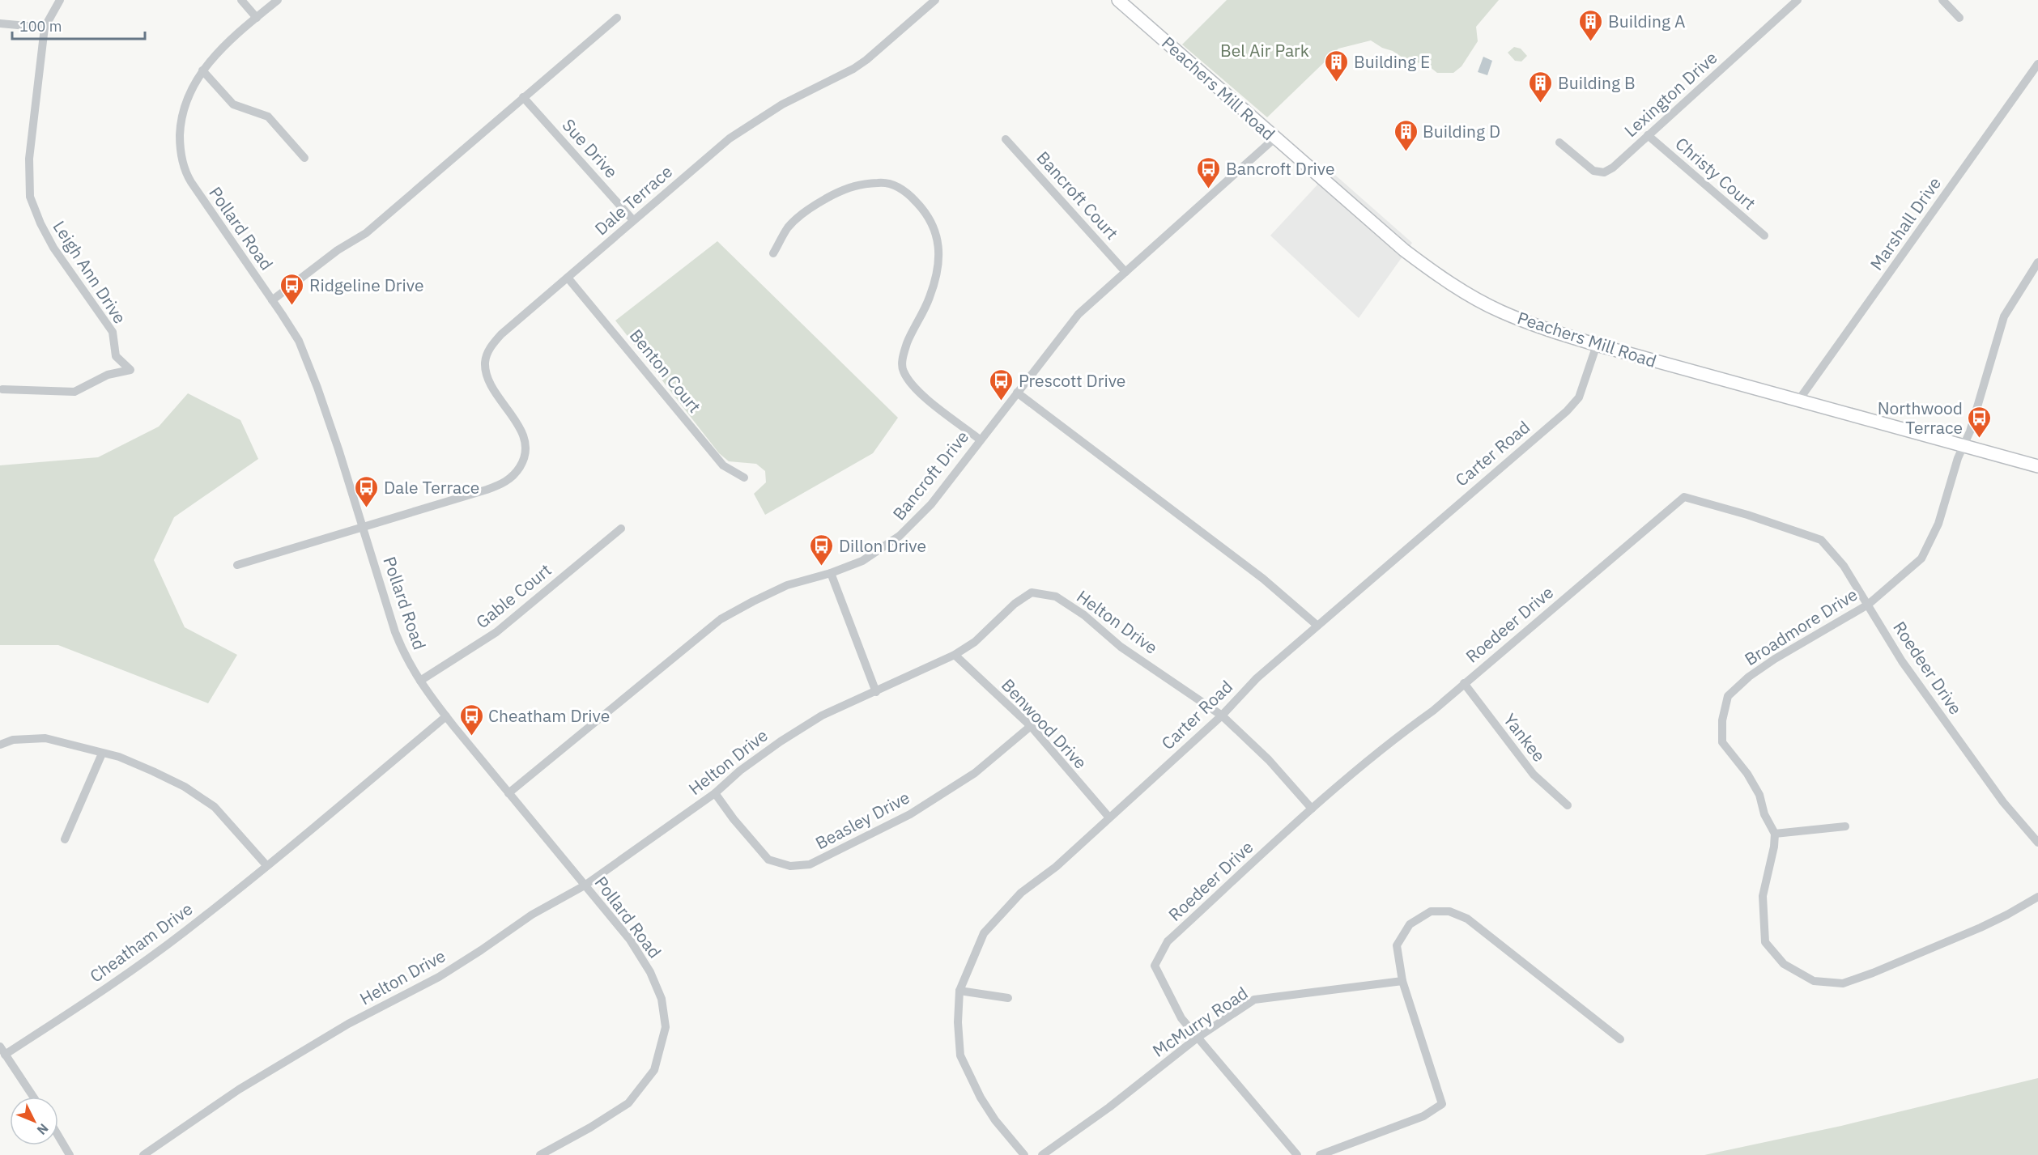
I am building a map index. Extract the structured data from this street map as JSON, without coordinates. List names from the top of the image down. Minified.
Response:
{"streets":{"main road":["Peachers Mill Road"],"street":["Lexington Drive","Sue Drive","Christy Court","Bancroft Court","Dale Terrace","Marshall Drive","Pollard Road","Leigh Ann Drive","Benton Court","Carter Road","Bancroft Drive","Gable Court","Helton Drive","Roedeer Drive","Broadmore Drive","Benwood Drive","Yankee","Beasley Drive","Cheatham Drive","McMurry Road"]},"crossings":[["Peachers Mill Road","Marshall Drive"],["Peachers Mill Road","Carter Road"],["Peachers Mill Road","Bancroft Drive"],["Peachers Mill Road","Broadmore Drive"],["Lexington Drive","Christy Court"],["Sue Drive","Dale Terrace"],["Bancroft Court","Bancroft Drive"],["Dale Terrace","Pollard Road"],["Dale Terrace","Benton Court"],["Pollard Road","Bancroft Drive"],["Pollard Road","Gable Court"],["Pollard Road","Helton Drive"],["Pollard Road","Cheatham Drive"],["Carter Road","Helton Drive"],["Carter Road","Benwood Drive"],["Helton Drive","Roedeer Drive"],["Helton Drive","Benwood Drive"],["Helton Drive","Beasley Drive"],["Roedeer Drive","Broadmore Drive"],["Roedeer Drive","Yankee"],["Roedeer Drive","McMurry Road"],["Benwood Drive","Beasley Drive"]],"parks":["Bel Air Park"],"places":{"building":["Building A","Building E","Building B","Building D"],"bus stop":["Bancroft Drive","Ridgeline Drive","Prescott Drive","Northwood Terrace","Dale Terrace","Dillon Drive","Cheatham Drive"]},"scale_bar":"100 m","north":"bottom right"}
